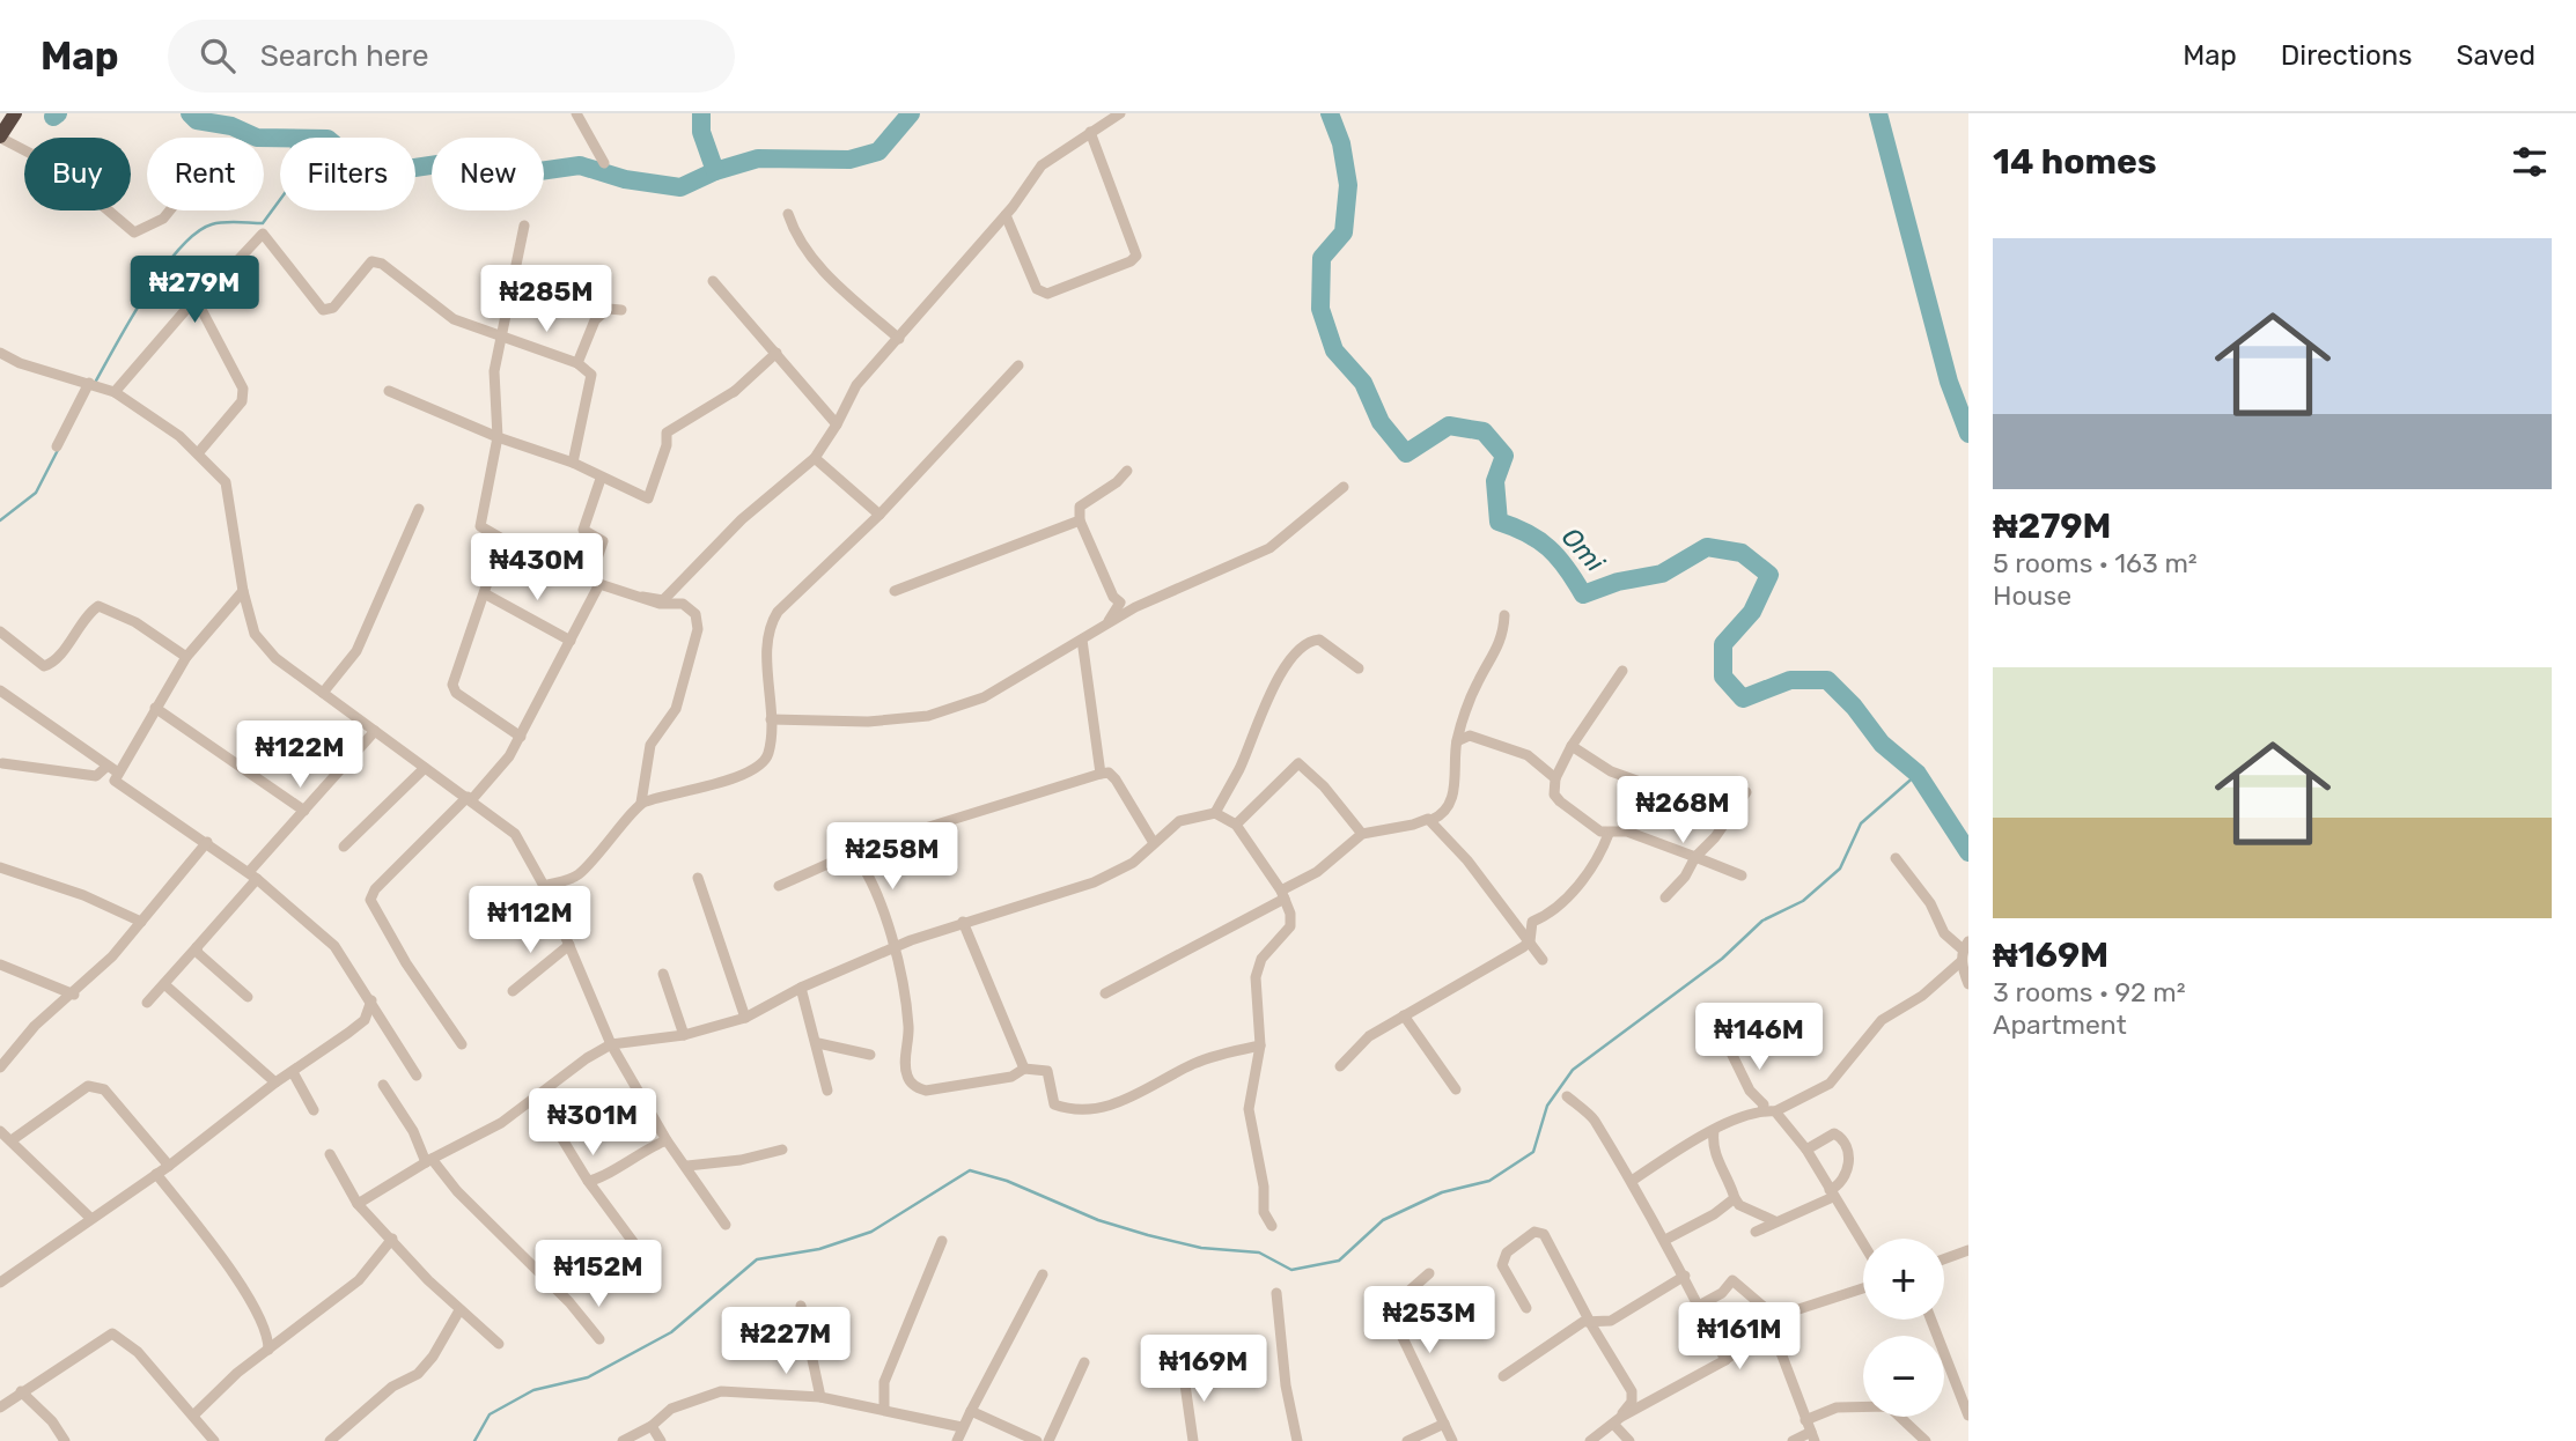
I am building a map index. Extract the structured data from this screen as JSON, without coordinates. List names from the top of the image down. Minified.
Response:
{"water":["Omi"],"page":{"header":"Map","search":"Search here","nav":["Map","Directions","Saved"],"heading":"14 homes","chip":["Buy","Rent","Filters","New"],"list":[{"name":"₦279M","note":"5 rooms · 163 m² · House"},{"name":"₦169M","note":"3 rooms · 92 m² · Apartment"}],"price":["₦279M","₦285M","₦430M","₦122M","₦268M","₦258M","₦112M","₦146M","₦301M","₦152M","₦253M","₦161M","₦227M","₦169M"],"map_buttons":["+","−"]}}
